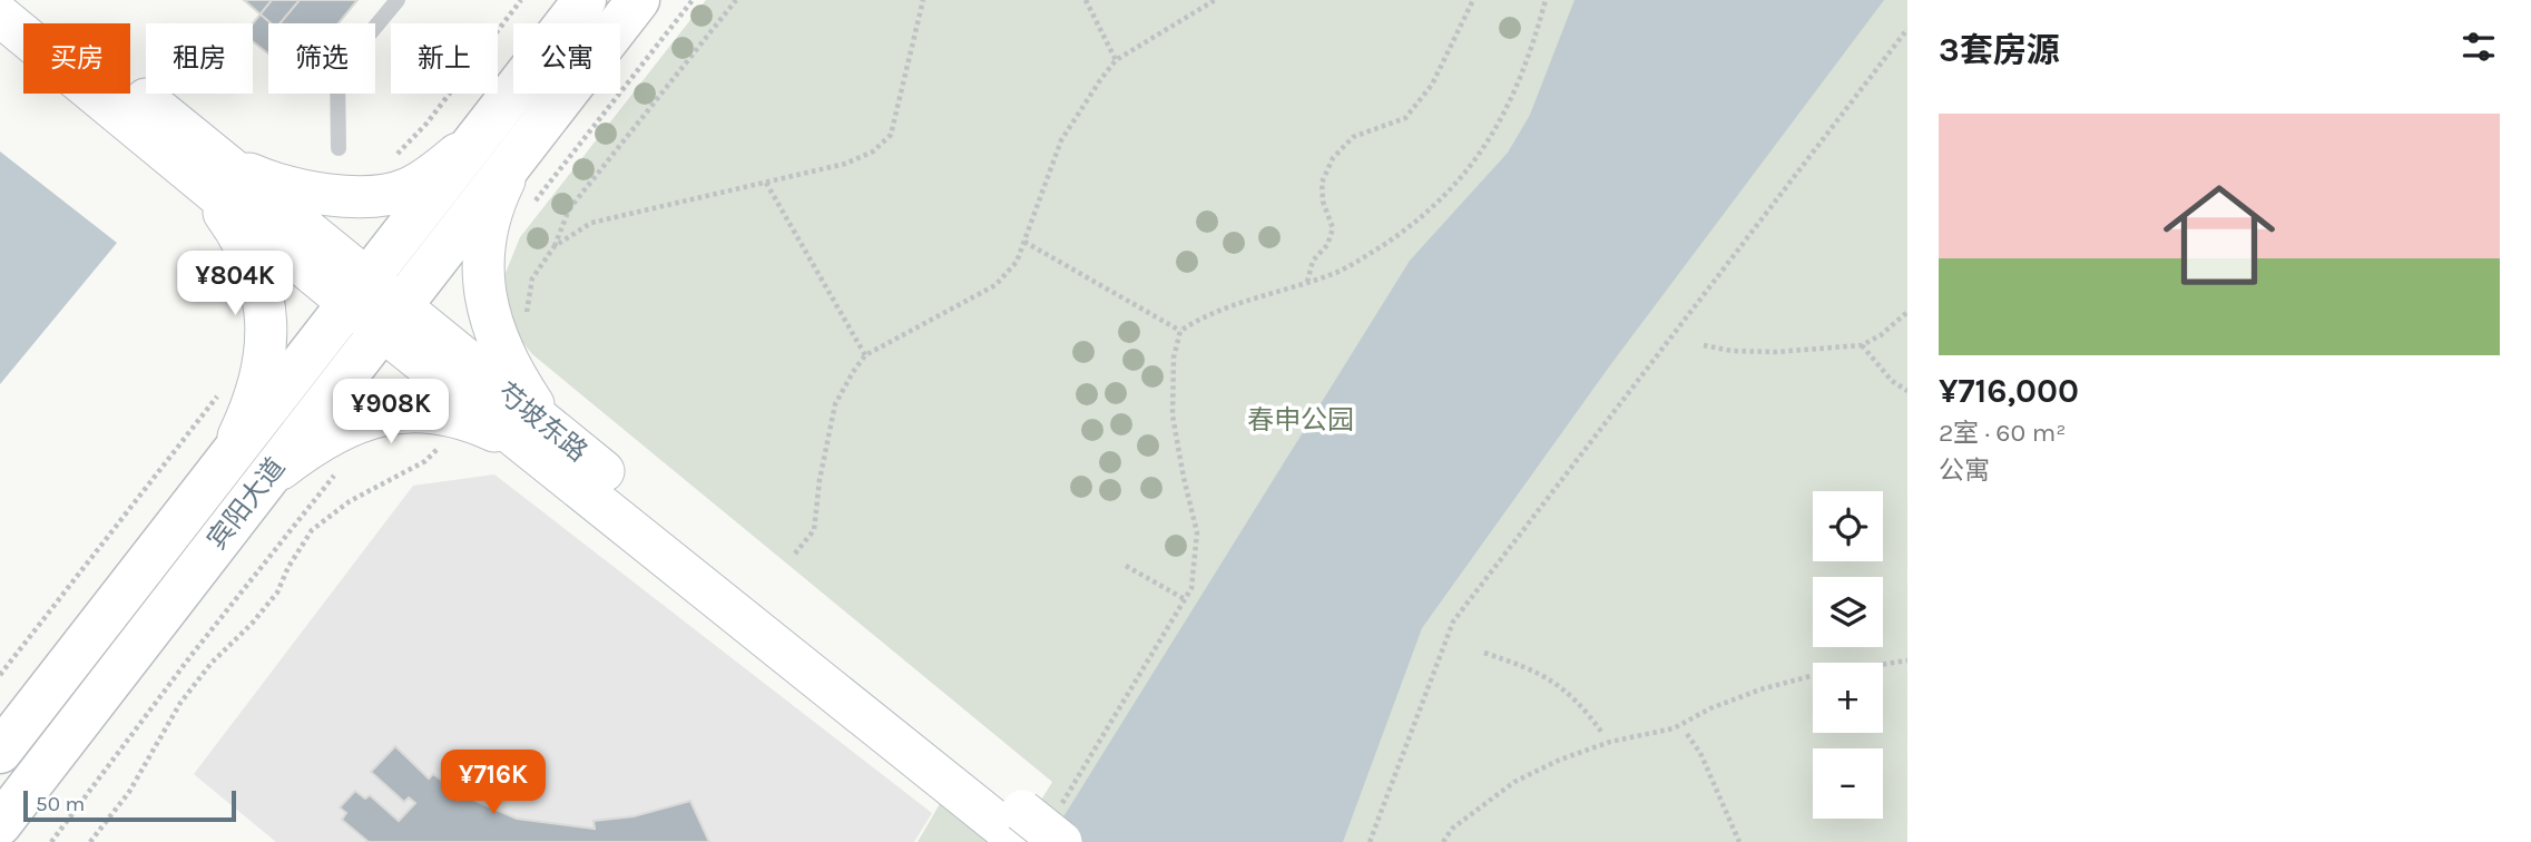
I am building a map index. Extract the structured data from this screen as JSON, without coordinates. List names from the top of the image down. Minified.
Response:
{"streets":{"highway":["宾阳大道"],"street":["芍坡东路"]},"crossings":[["芍坡东路","宾阳大道"]],"parks":["春申公园"],"scale_bar":"50 m","page":{"heading":"3套房源","chip":["买房","租房","筛选","新上","公寓"],"list":[{"name":"¥716,000","note":"2室 · 60 m² · 公寓"}],"price":["¥804K","¥908K","¥716K"],"map_buttons":["+","−"],"scale":"50 m"}}
